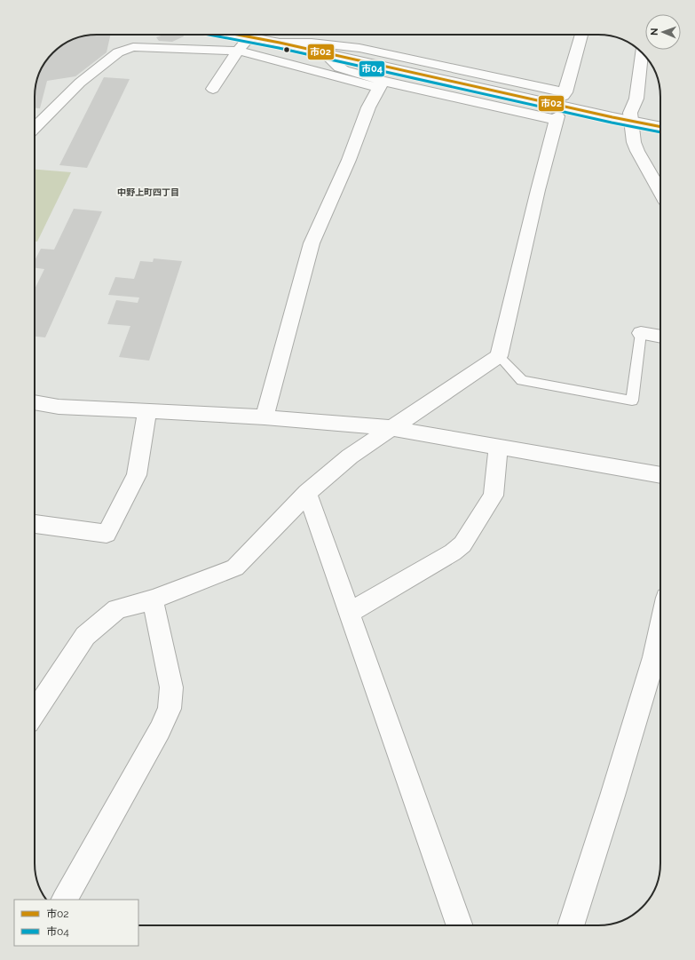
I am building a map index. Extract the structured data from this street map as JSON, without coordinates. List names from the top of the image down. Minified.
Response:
{"districts":["中野上町四丁目"],"lines":["transit line 市02","transit line 市04"],"legend":["市02","市04"],"north":"left"}
